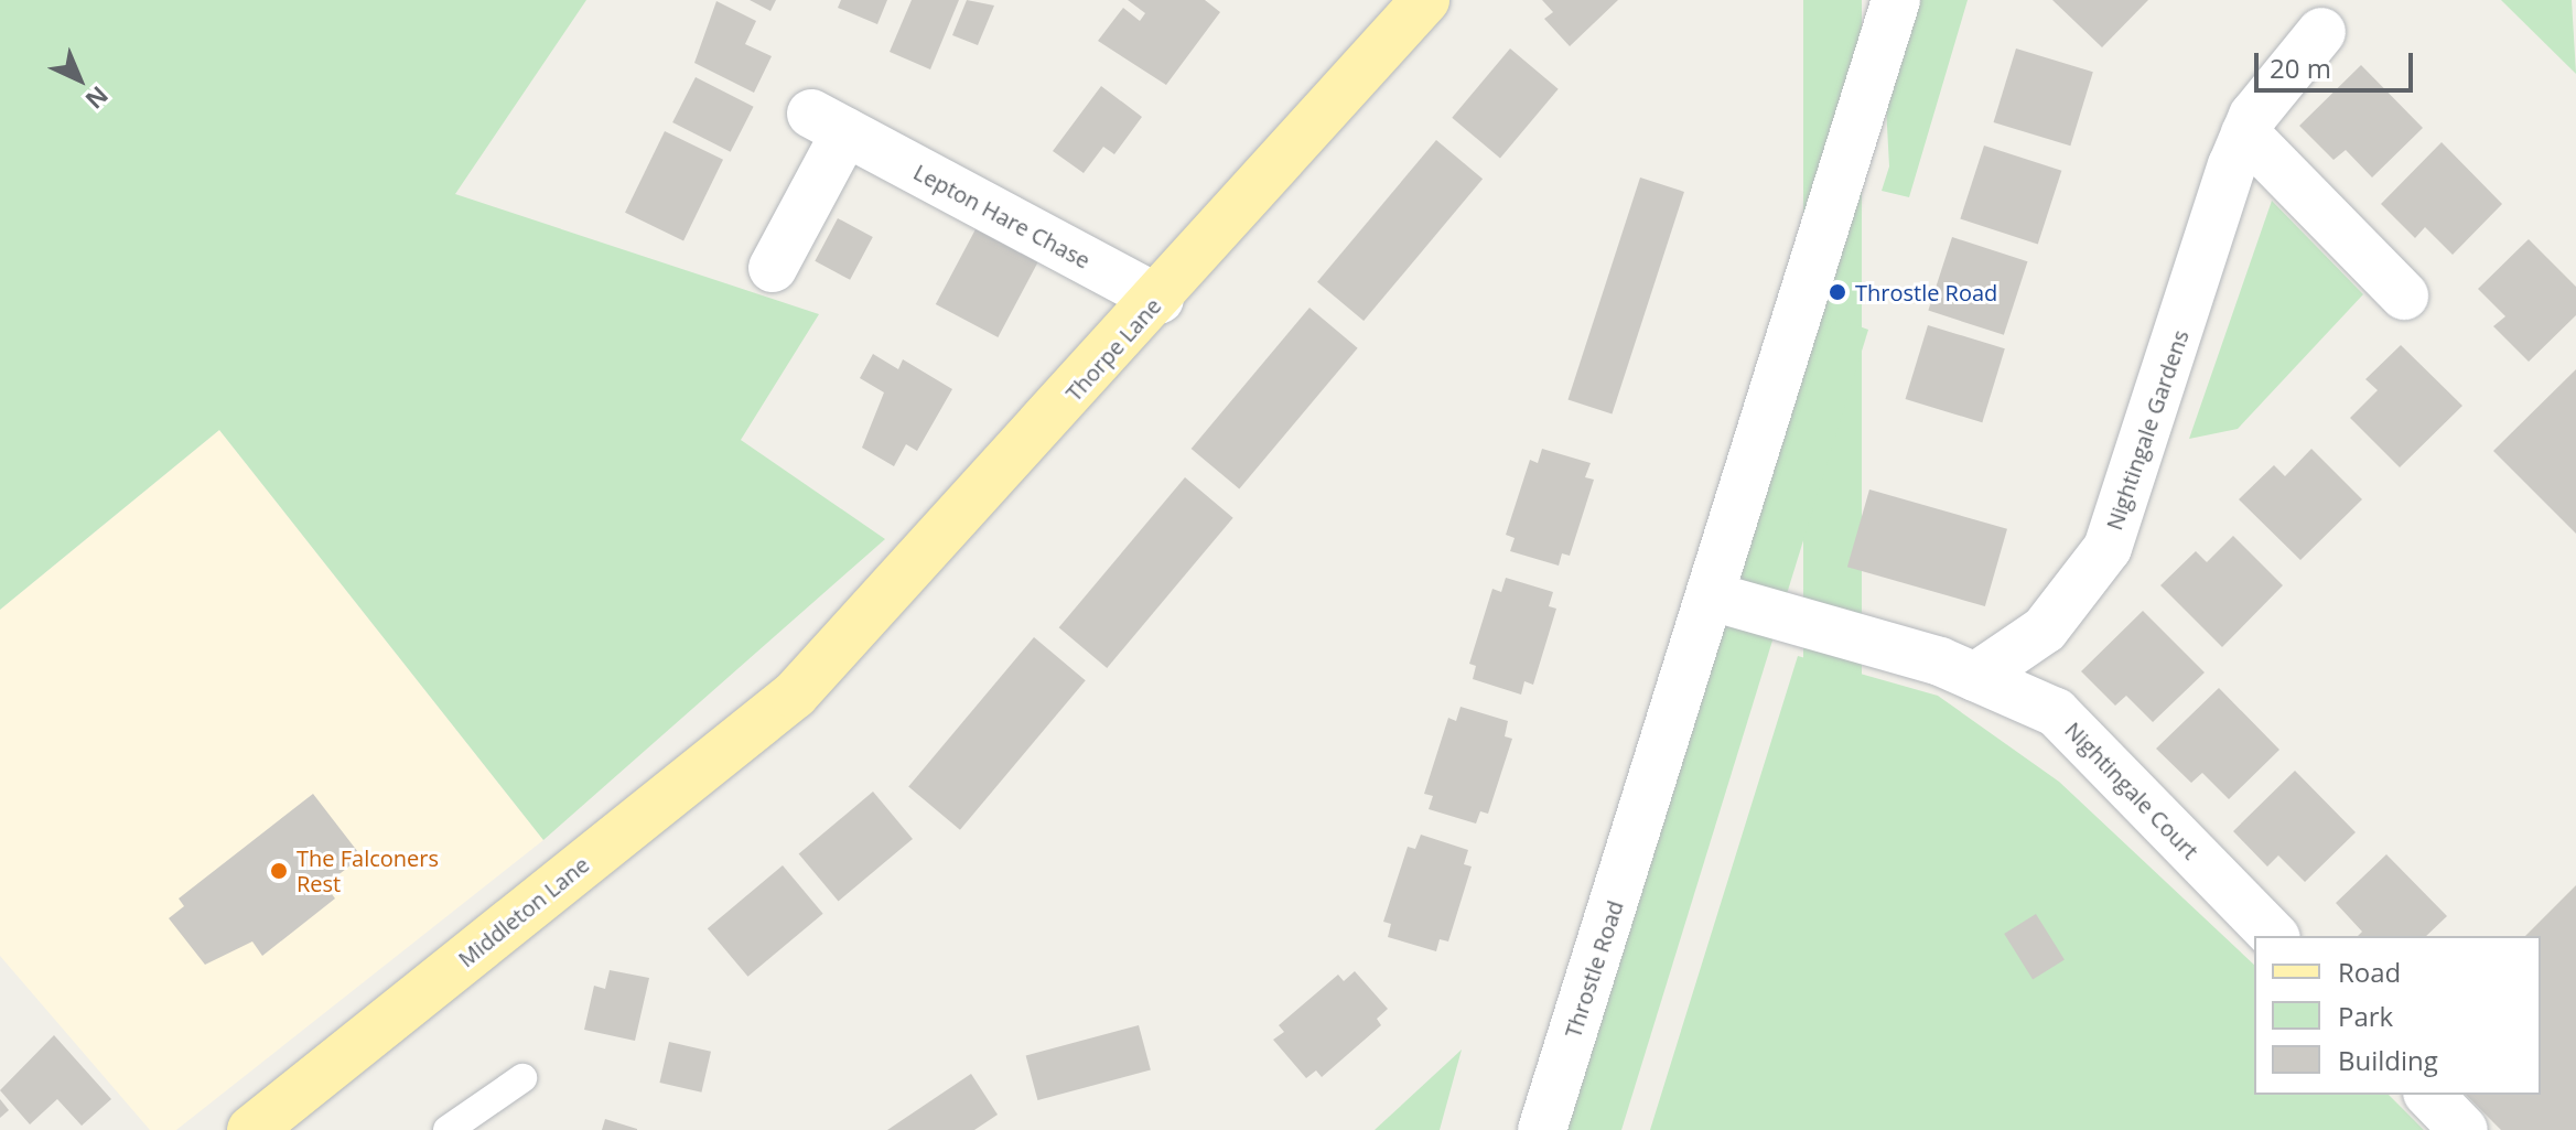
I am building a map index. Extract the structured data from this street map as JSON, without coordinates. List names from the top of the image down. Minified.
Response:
{"streets":{"main road":["Thorpe Lane","Middleton Lane"],"street":["Lepton Hare Chase","Nightingale Gardens","Nightingale Court","Throstle Road"]},"crossings":[["Lepton Hare Chase","Thorpe Lane"],["Thorpe Lane","Middleton Lane"],["Nightingale Gardens","Nightingale Court"],["Nightingale Court","Throstle Road"]],"places":["Throstle Road","The Falconers Rest"],"legend":["Road","Park","Building"],"scale_bar":"20 m","north":"bottom right"}
